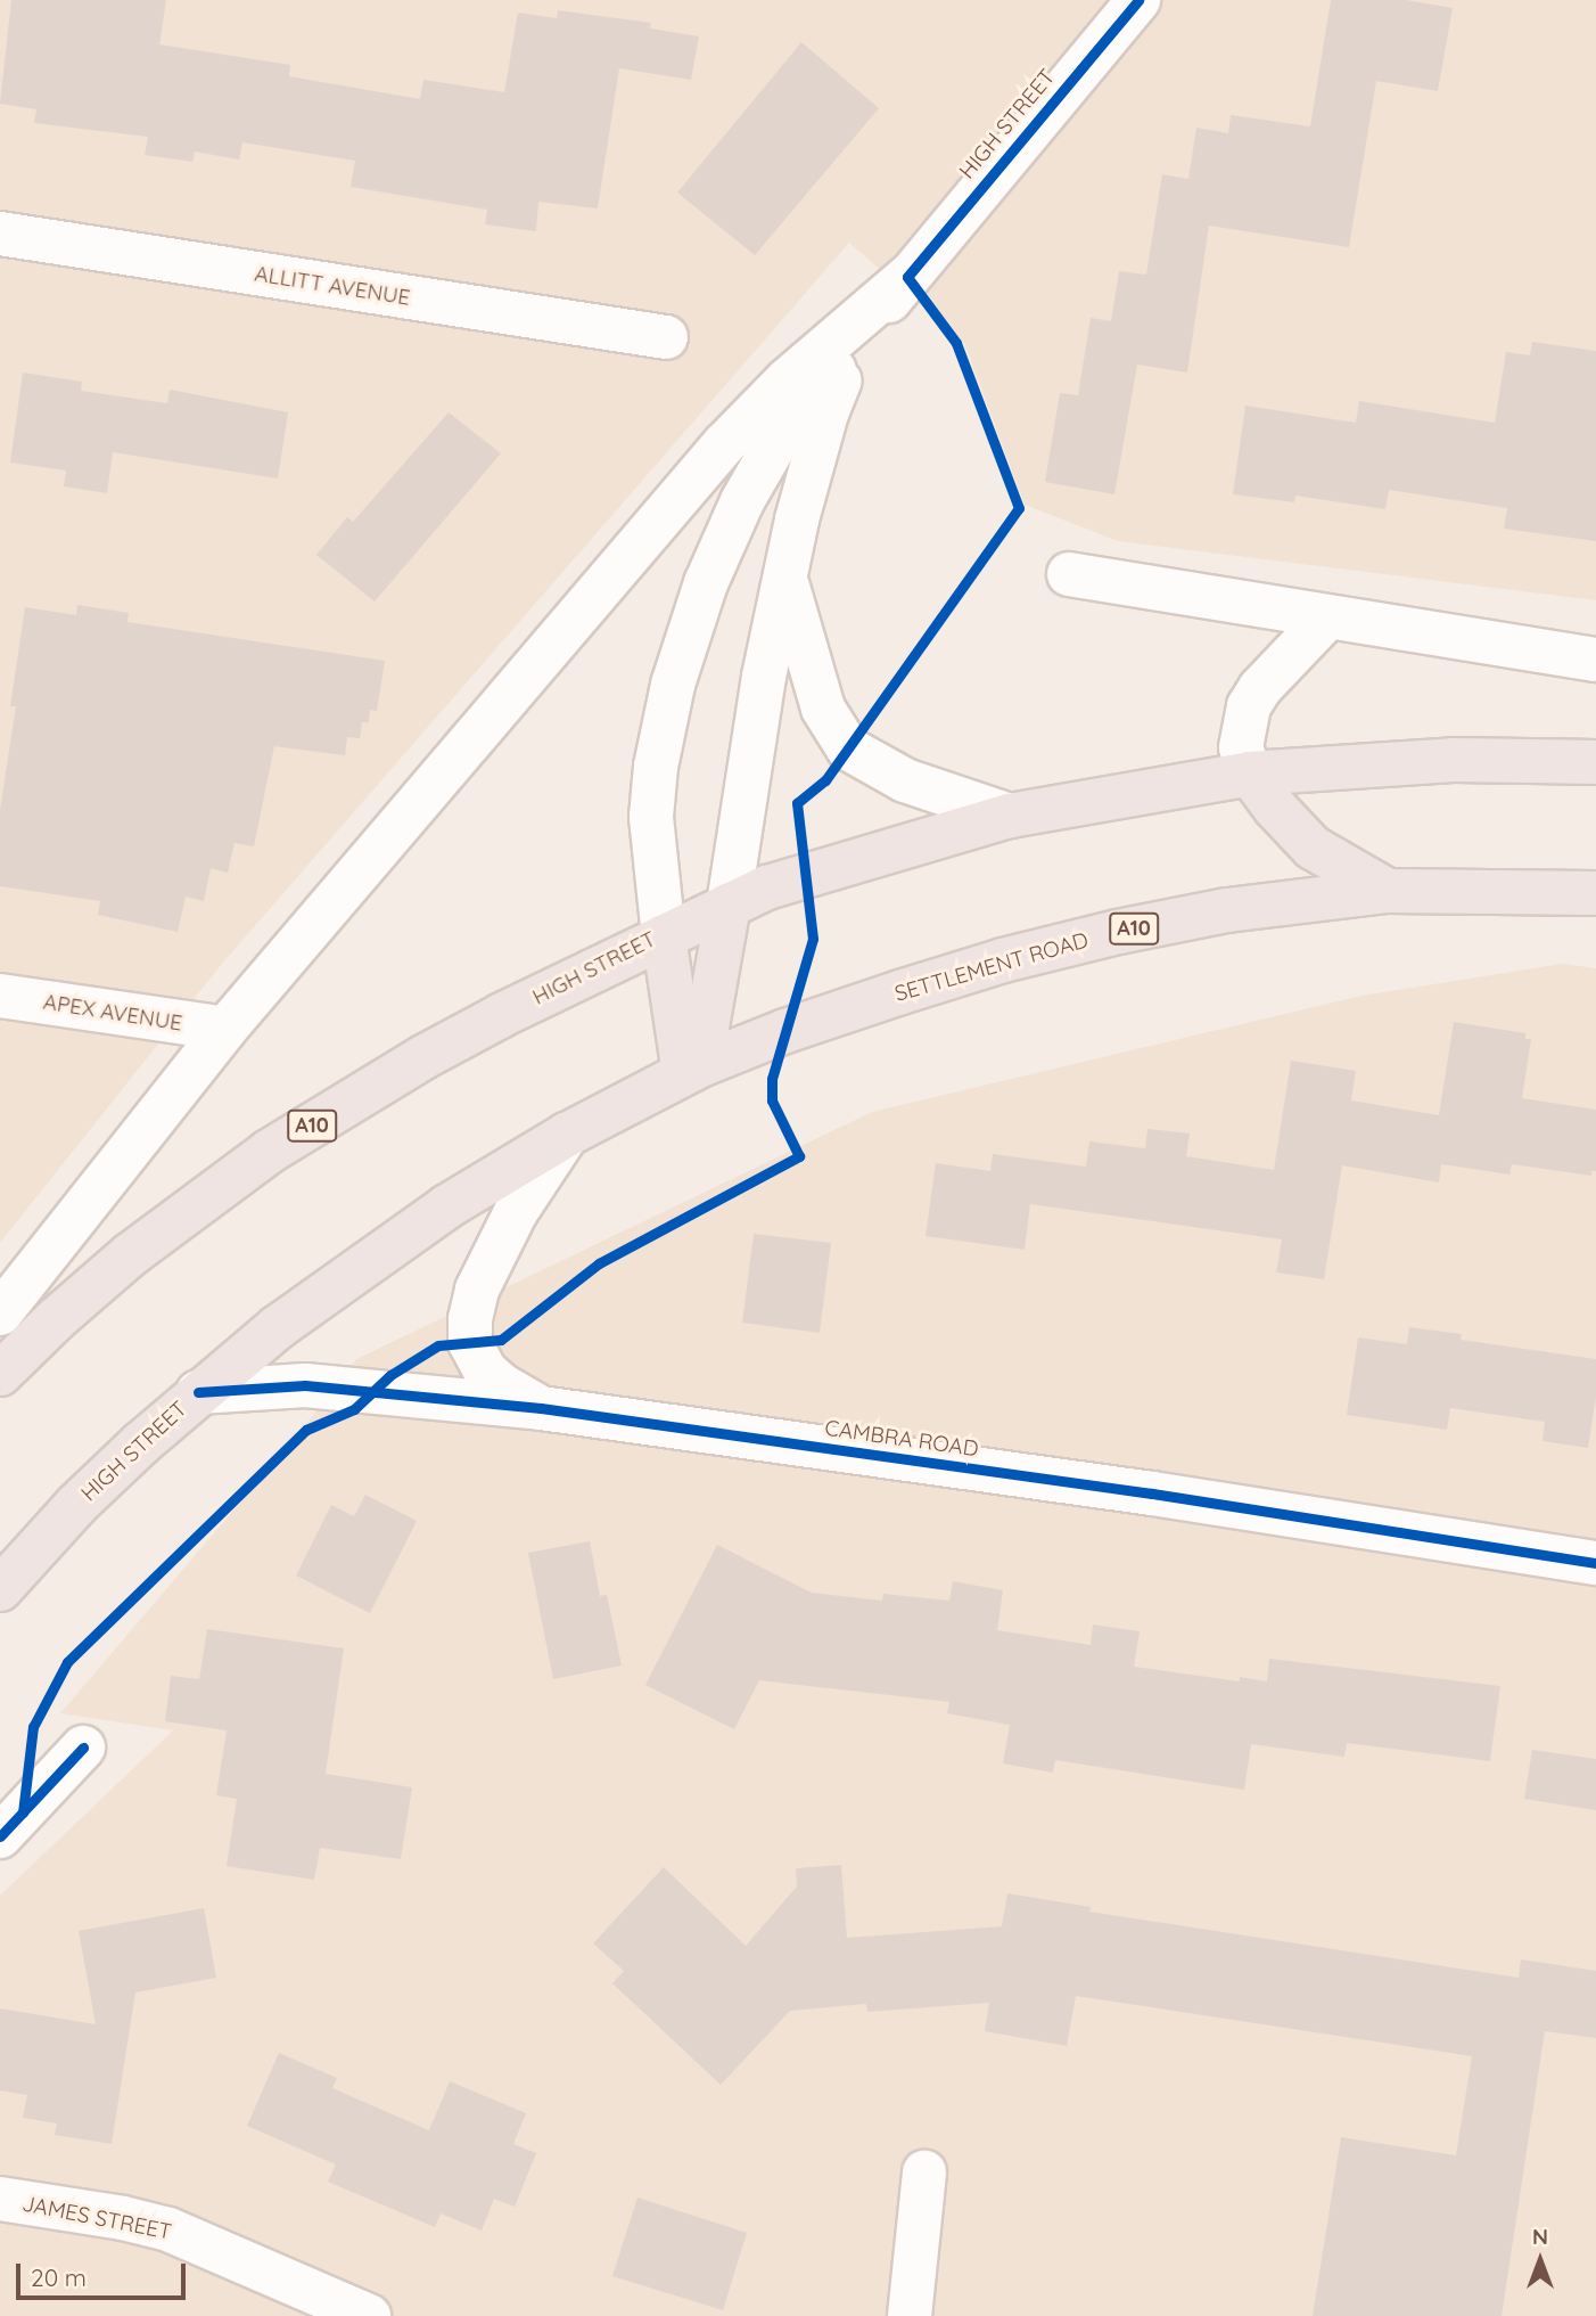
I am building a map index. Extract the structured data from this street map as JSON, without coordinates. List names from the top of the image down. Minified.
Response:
{"streets":{"highway":["HIGH STREET","A10","SETTLEMENT ROAD"],"street":["ALLITT AVENUE","APEX AVENUE","CAMBRA ROAD","JAMES STREET"]},"crossings":[["HIGH STREET","A10"],["HIGH STREET","SETTLEMENT ROAD"],["HIGH STREET","APEX AVENUE"],["HIGH STREET","CAMBRA ROAD"]],"scale_bar":"20 m","north":"top"}
